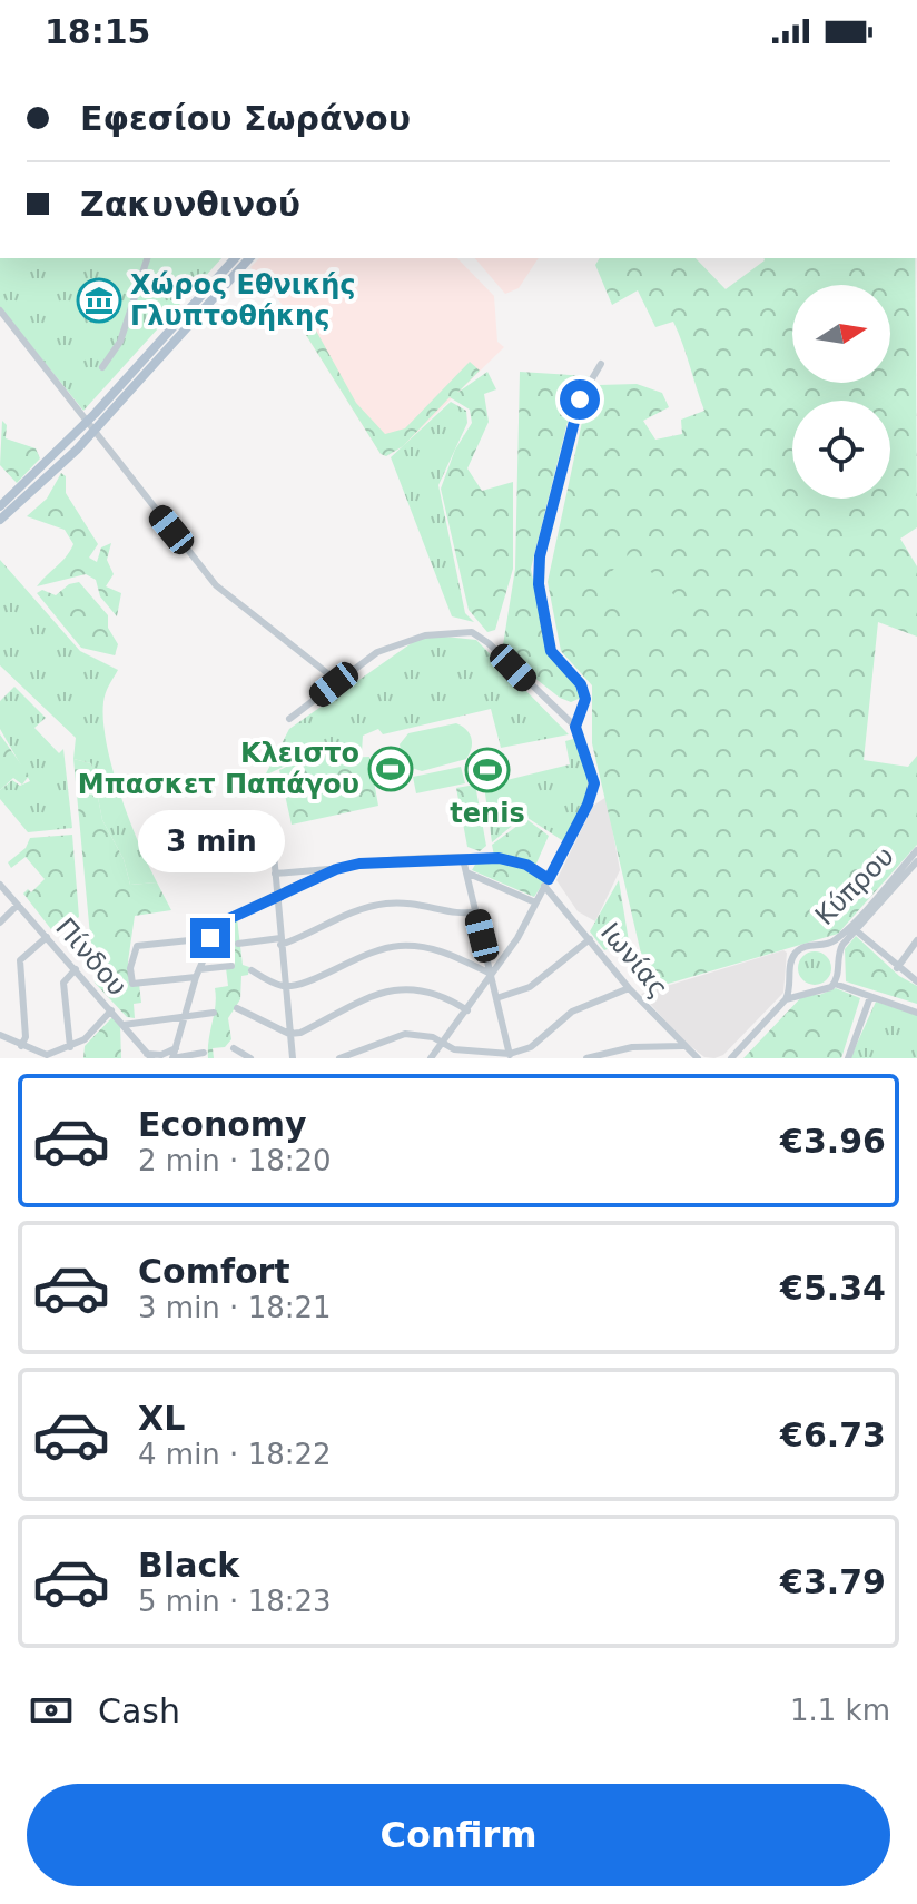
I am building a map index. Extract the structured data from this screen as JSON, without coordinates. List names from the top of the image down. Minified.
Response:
{"streets":{"street":["Κύπρου","Πίνδου","Ιωνίας"]},"places":{"museum":["Χώρος Εθνικής Γλυπτοθήκης"],"sports":["Κλειστο Μπασκετ Παπάγου","tenis"]},"north":"right","page":{"status":"18:15","banner":["Εφεσίου Σωράνου","Ζακυνθινού"],"bubble":"3 min","list":[{"name":"Economy","note":"2 min · 18:20","value":"€3.96"},{"name":"Comfort","note":"3 min · 18:21","value":"€5.34"},{"name":"XL","note":"4 min · 18:22","value":"€6.73"},{"name":"Black","note":"5 min · 18:23","value":"€3.79"}],"pay":["Cash","1.1 km"],"buttons":"Confirm"}}
